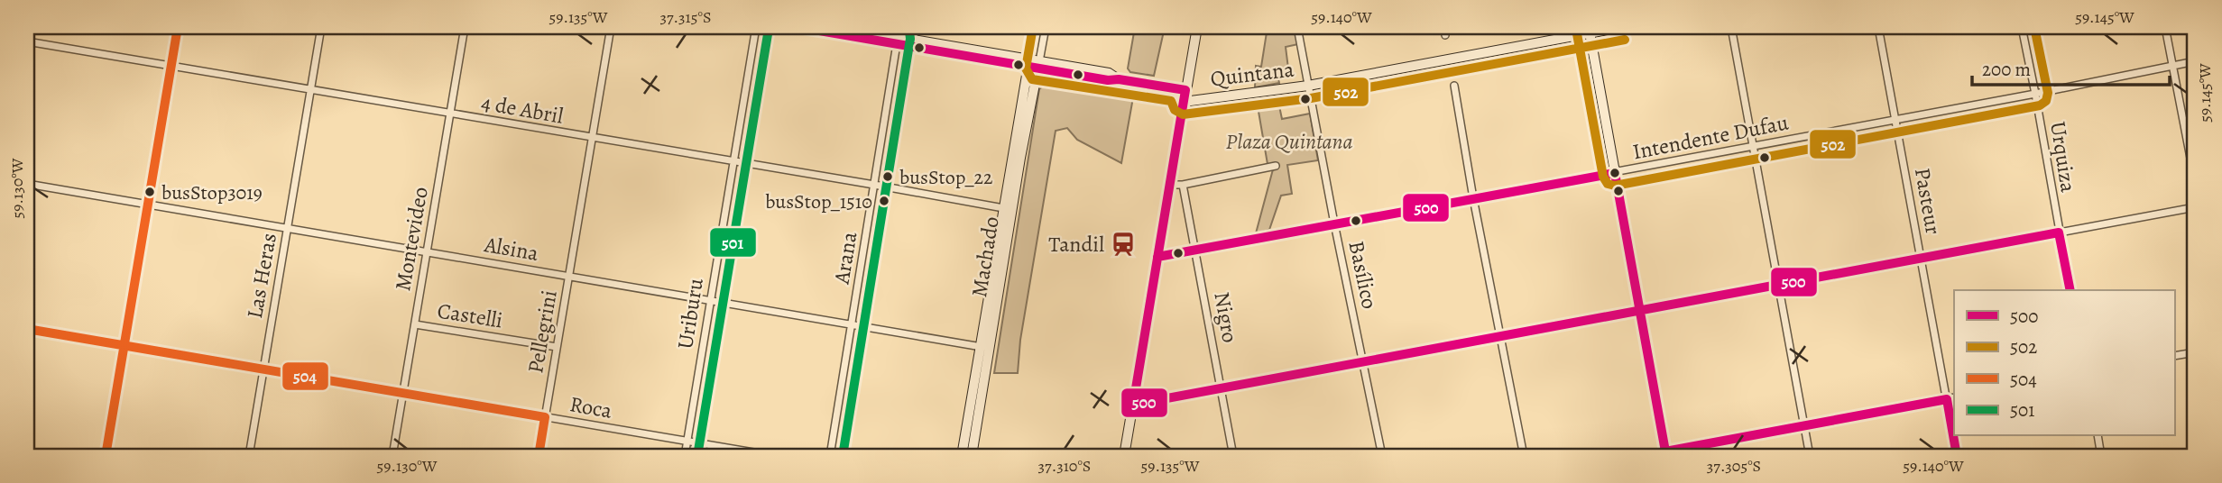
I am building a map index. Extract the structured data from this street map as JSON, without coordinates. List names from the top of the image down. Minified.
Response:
{"streets":{"street":["Quintana","4 de Abril","Intendente Dufau","Urquiza","Pasteur","Montevideo","Alsina","Machado","Arana","Basílico","Las Heras","Uriburu","Castelli","Nigro","Pellegrini","Roca"]},"crossings":[["Quintana","Basílico"],["4 de Abril","Montevideo"],["4 de Abril","Machado"],["4 de Abril","Arana"],["4 de Abril","Las Heras"],["4 de Abril","Uriburu"],["4 de Abril","Pellegrini"],["Intendente Dufau","Urquiza"],["Intendente Dufau","Pasteur"],["Intendente Dufau","Basílico"],["Intendente Dufau","Nigro"],["Montevideo","Alsina"],["Montevideo","Castelli"],["Montevideo","Roca"],["Alsina","Machado"],["Alsina","Arana"],["Alsina","Las Heras"],["Alsina","Uriburu"],["Alsina","Pellegrini"],["Las Heras","Roca"],["Uriburu","Roca"],["Castelli","Pellegrini"],["Pellegrini","Roca"]],"parks":["Plaza Quintana"],"places":{"other":["busStop_22","busStop3019","busStop_1510"],"station":["Tandil"]},"lines":["transit line 500","transit line 502","transit line 504","transit line 501"],"legend":["500","502","504","501"],"scale_bar":"200 m","coordinates":["59.135°W","37.315°S","59.140°W","59.145°W","59.130°W","37.310°S","37.305°S"]}
